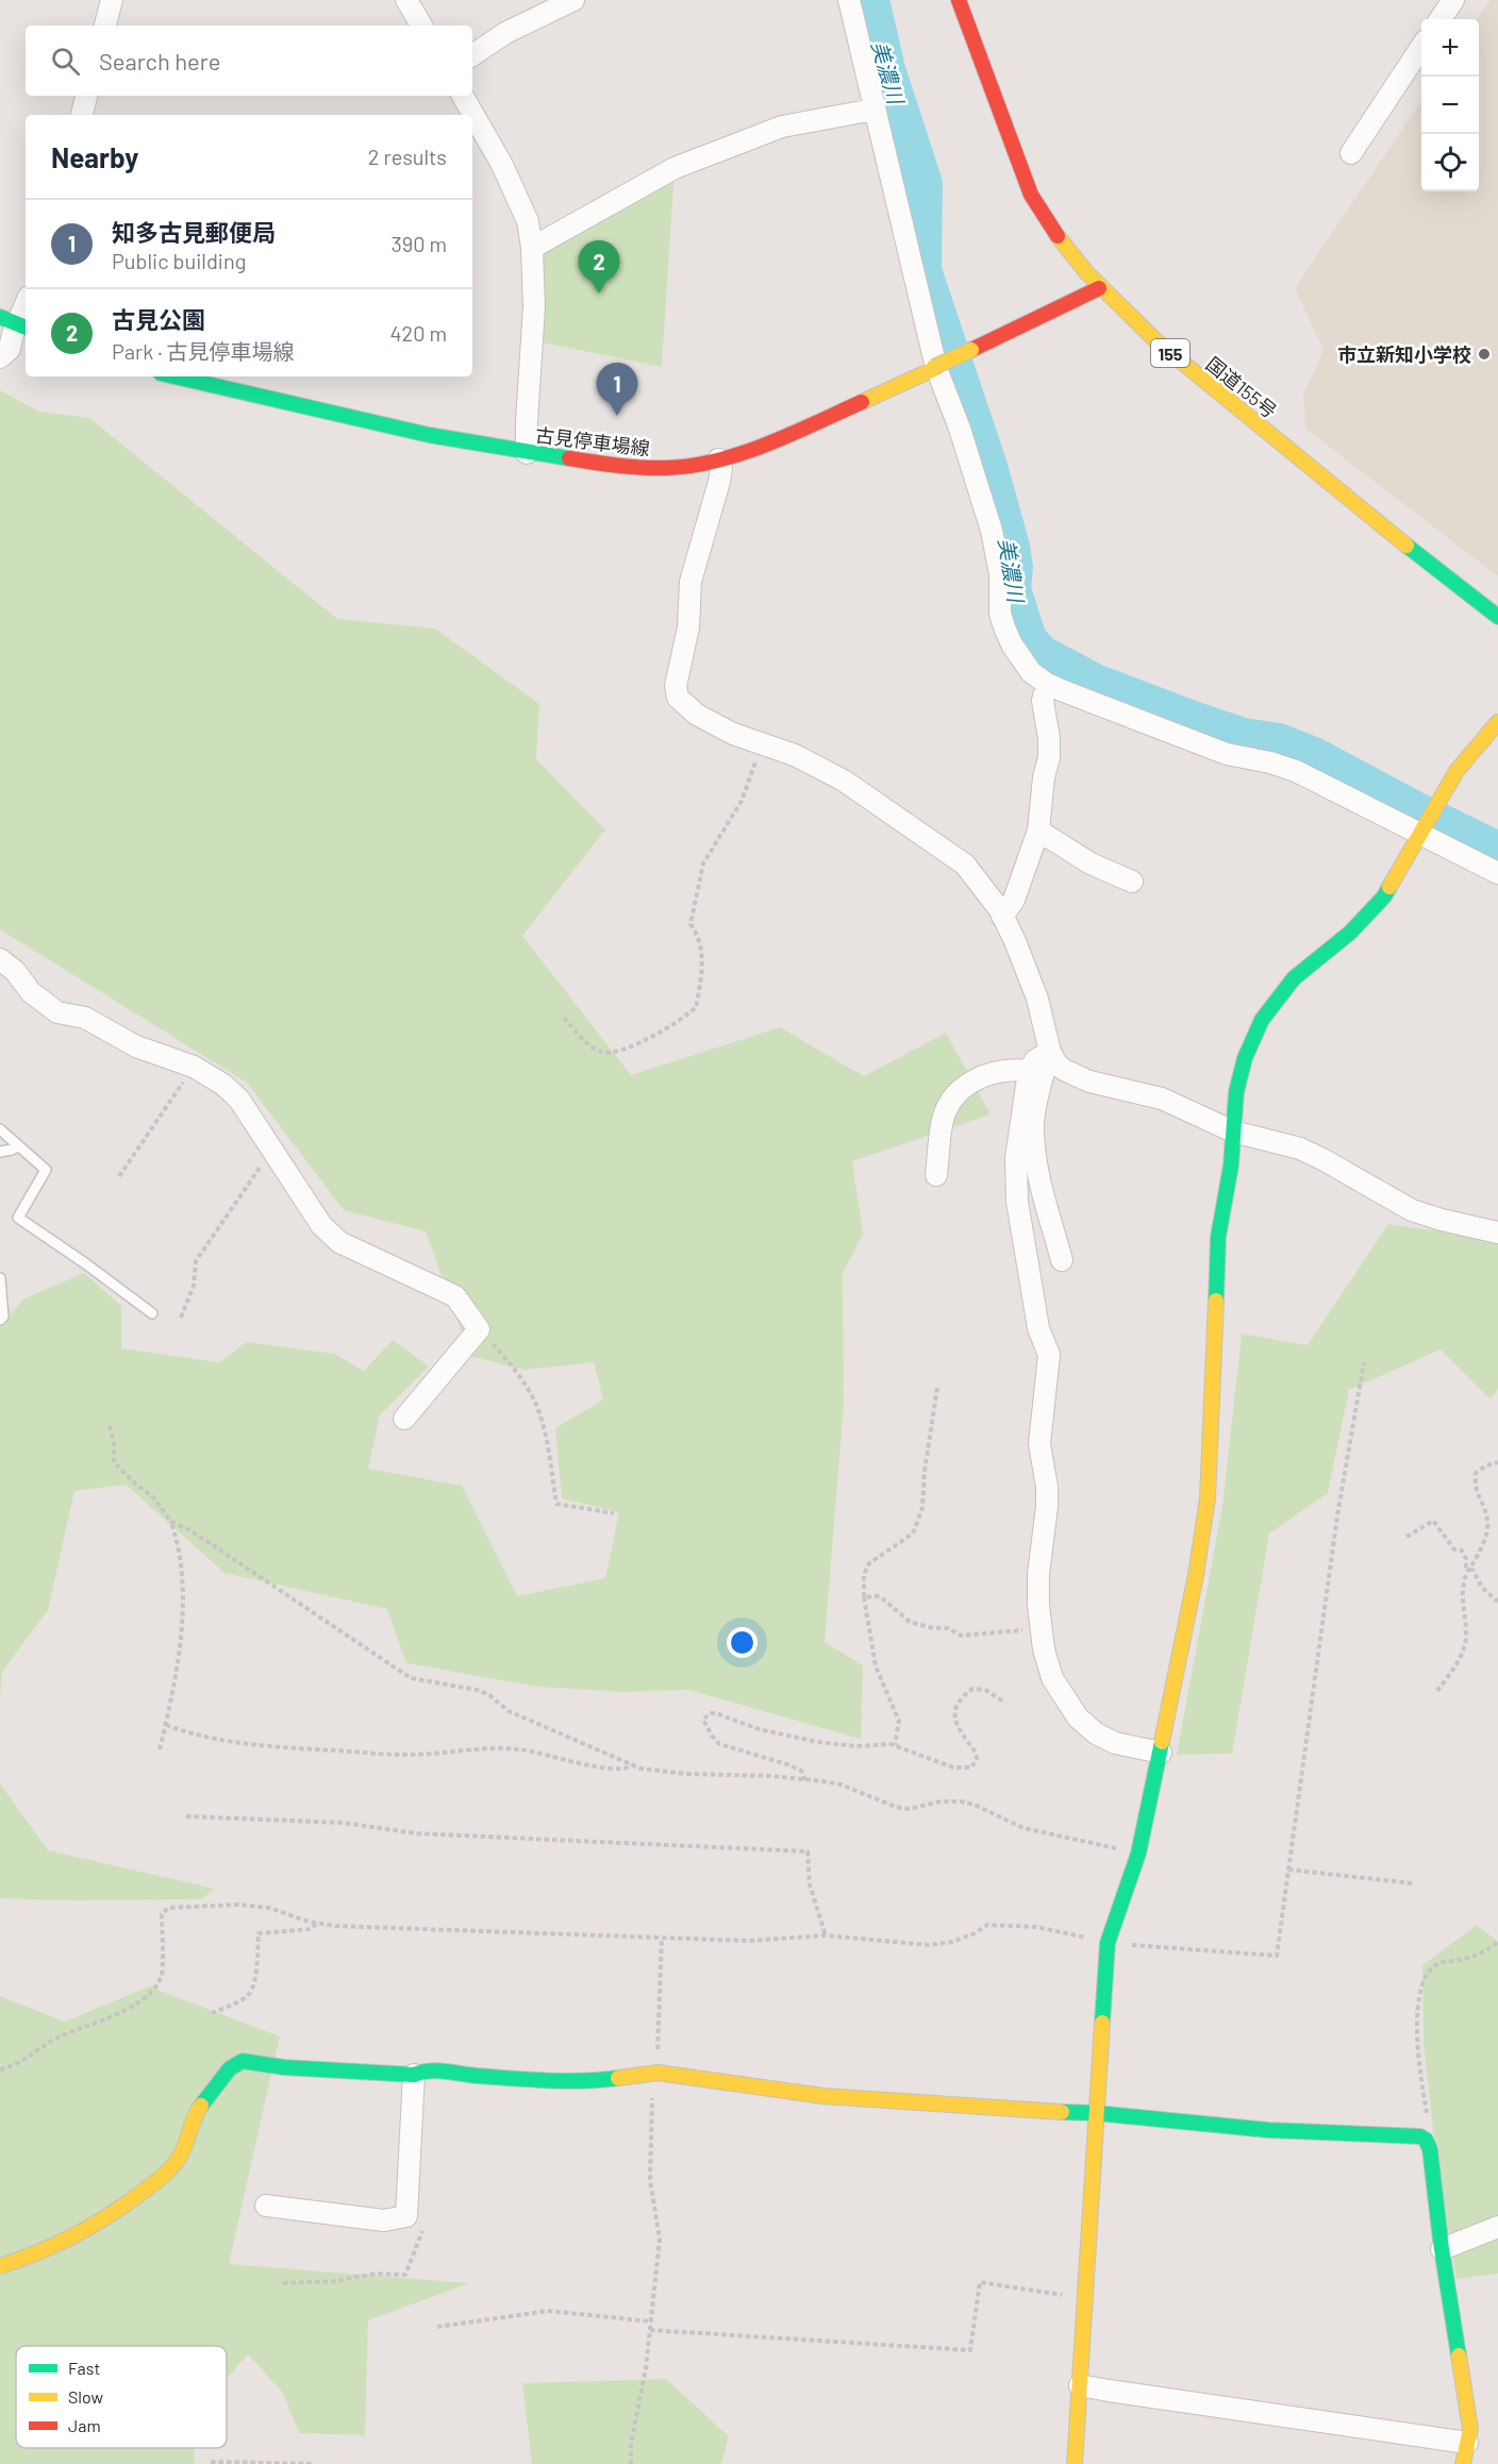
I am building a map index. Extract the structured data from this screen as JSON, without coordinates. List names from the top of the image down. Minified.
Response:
{"streets":{"main road":["155","国道155号","古見停車場線"]},"crossings":[["国道155号","古見停車場線"]],"water":["美濃川"],"places":["市立新知小学校"],"legend":["Fast","Slow","Jam"],"page":{"map_buttons":["+","−"],"search":"Search here","heading":["Nearby","2 results"],"list":[{"mark":"1","name":"知多古見郵便局","note":"Public building","value":"390 m"},{"mark":"2","name":"古見公園","note":"Park · 古見停車場線","value":"420 m"}],"pins":["2","1"]}}
